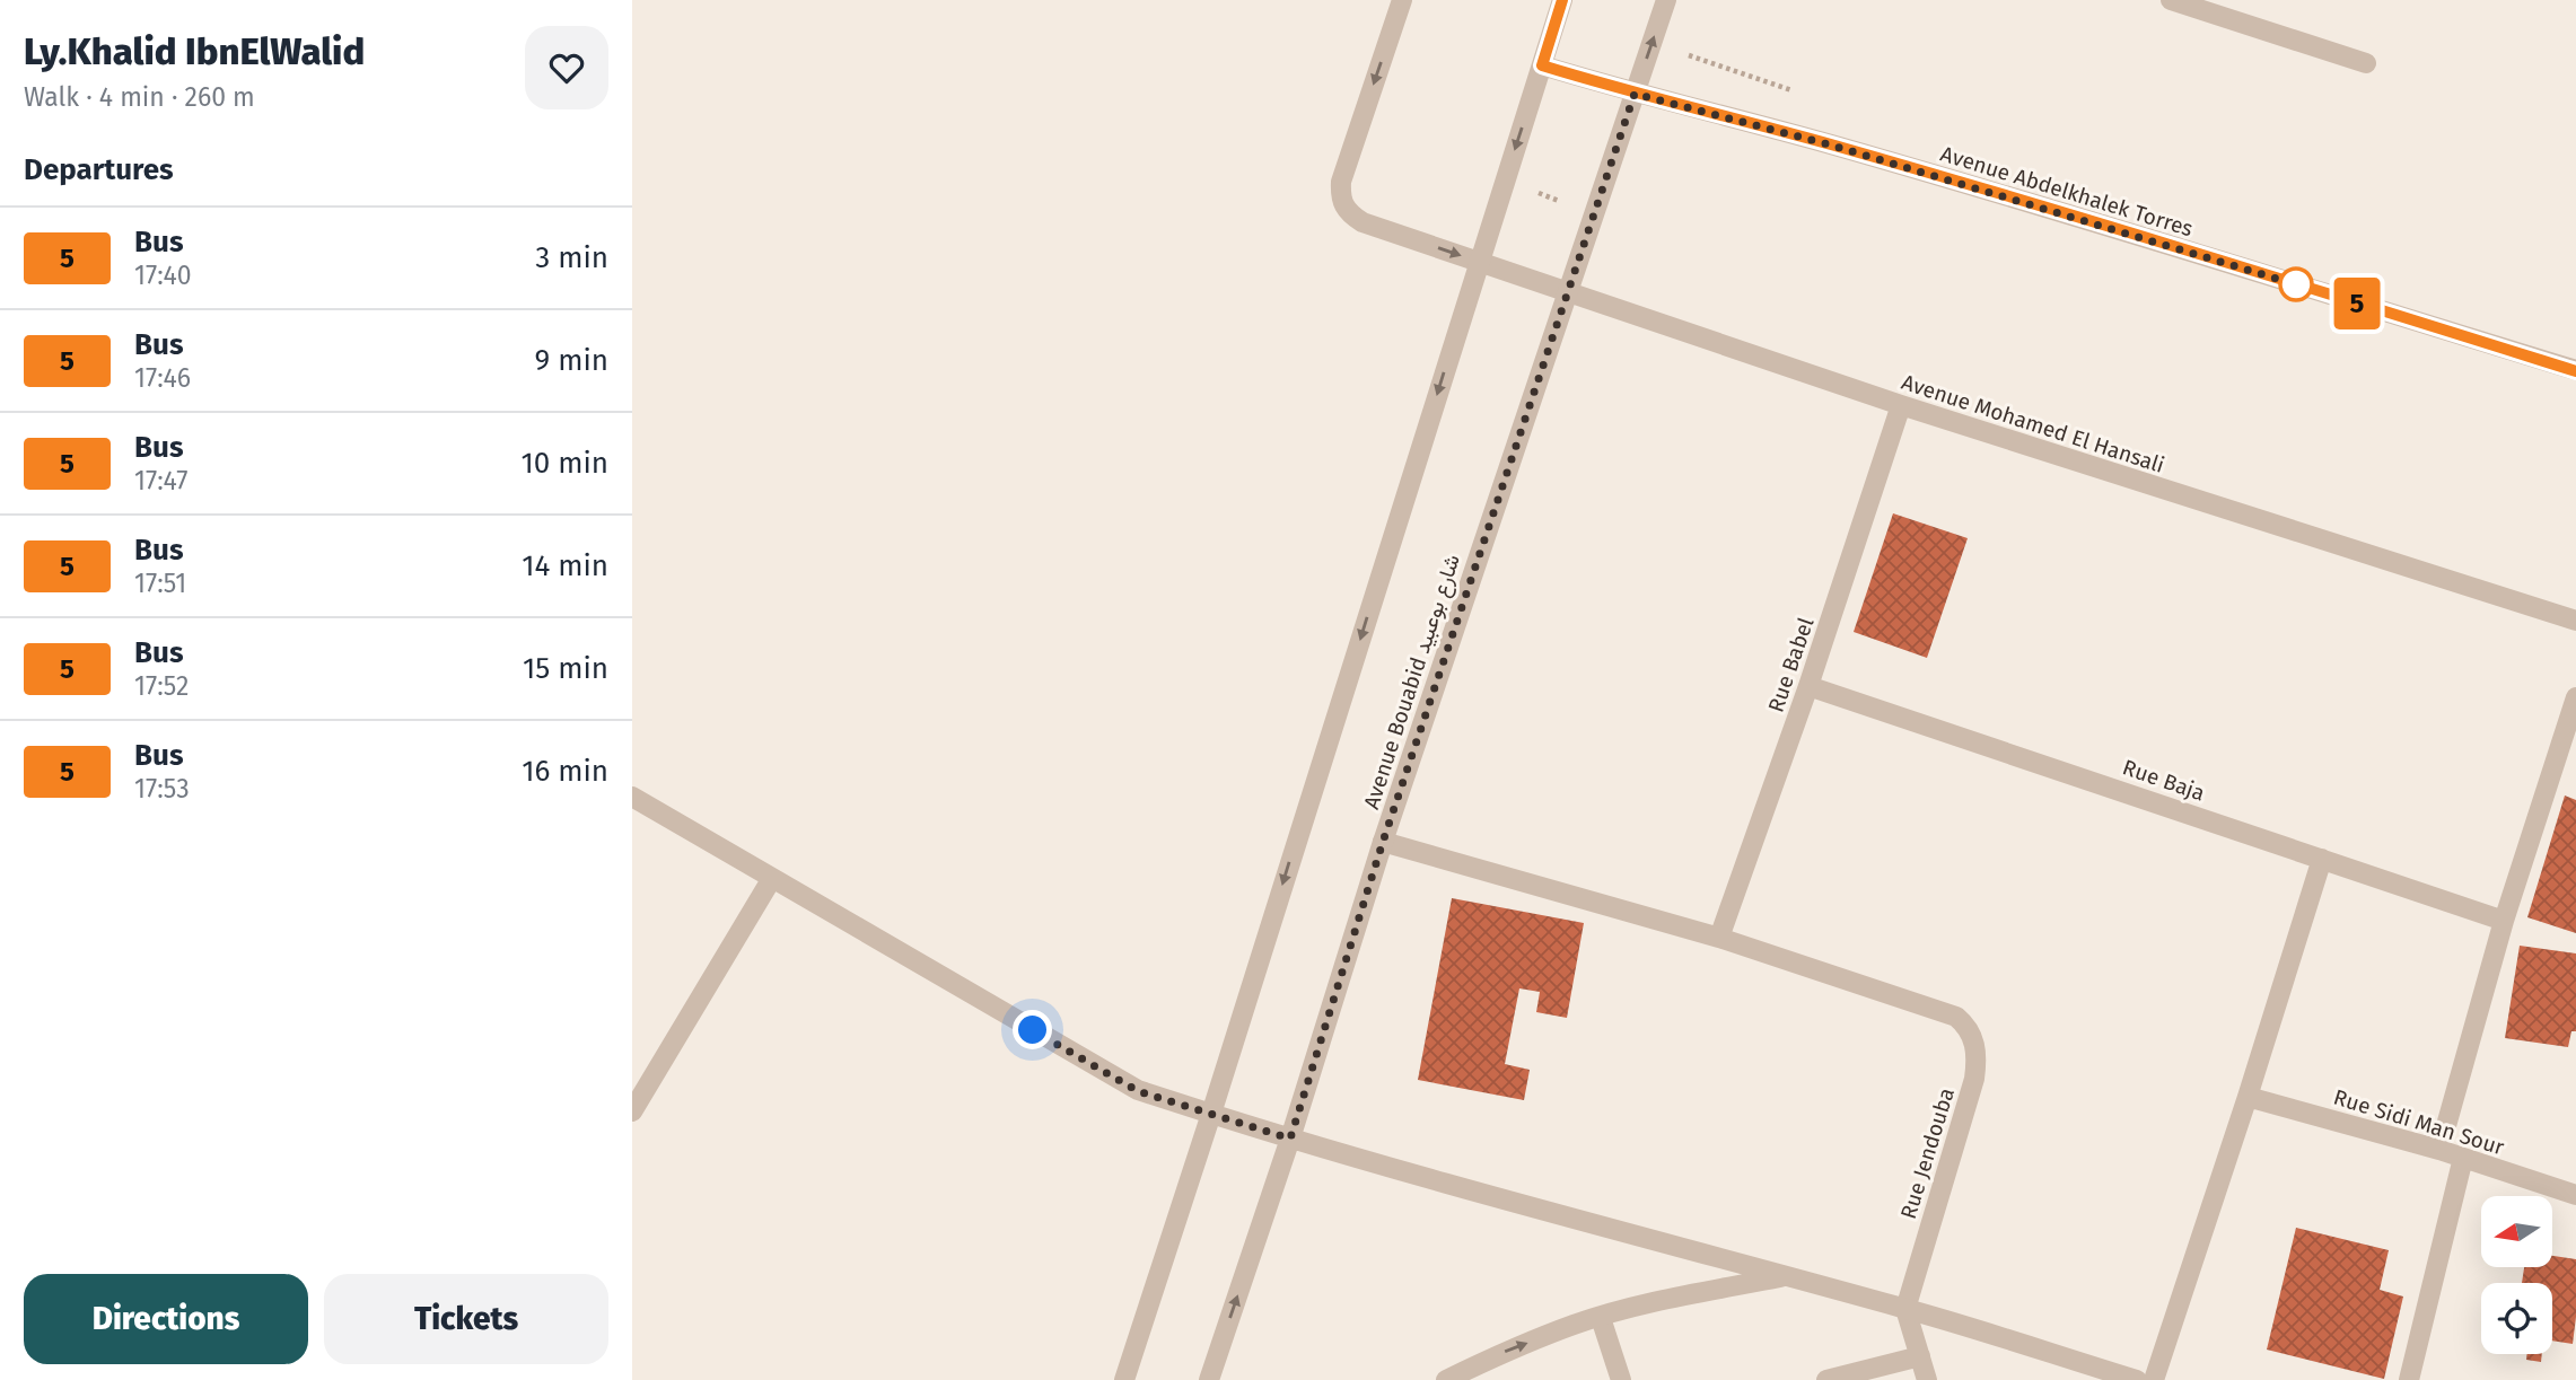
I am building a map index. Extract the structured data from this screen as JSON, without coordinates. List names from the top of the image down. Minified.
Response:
{"streets":{"street":["Avenue Abdelkhalek Torres","Avenue Mohamed El Hansali","Rue Babel","Avenue Bouabid شارع بوعبيد","Rue Baja","Rue Sidi Man Sour","Rue Jendouba"]},"crossings":[["Avenue Abdelkhalek Torres","Avenue Bouabid شارع بوعبيد"],["Avenue Mohamed El Hansali","Rue Babel"],["Avenue Mohamed El Hansali","Avenue Bouabid شارع بوعبيد"],["Rue Babel","Rue Baja"],["Rue Babel","Rue Jendouba"]],"lines":["bus line 5"],"north":"left","page":{"heading":[["Ly.Khalid IbnElWalid","Walk · 4 min · 260 m"],"Departures"],"on_map":"5","list":[{"mark":"5","name":"Bus","note":"17:40","value":"3 min"},{"mark":"5","name":"Bus","note":"17:46","value":"9 min"},{"mark":"5","name":"Bus","note":"17:47","value":"10 min"},{"mark":"5","name":"Bus","note":"17:51","value":"14 min"},{"mark":"5","name":"Bus","note":"17:52","value":"15 min"},{"mark":"5","name":"Bus","note":"17:53","value":"16 min"}],"buttons":["Directions","Tickets"]}}
